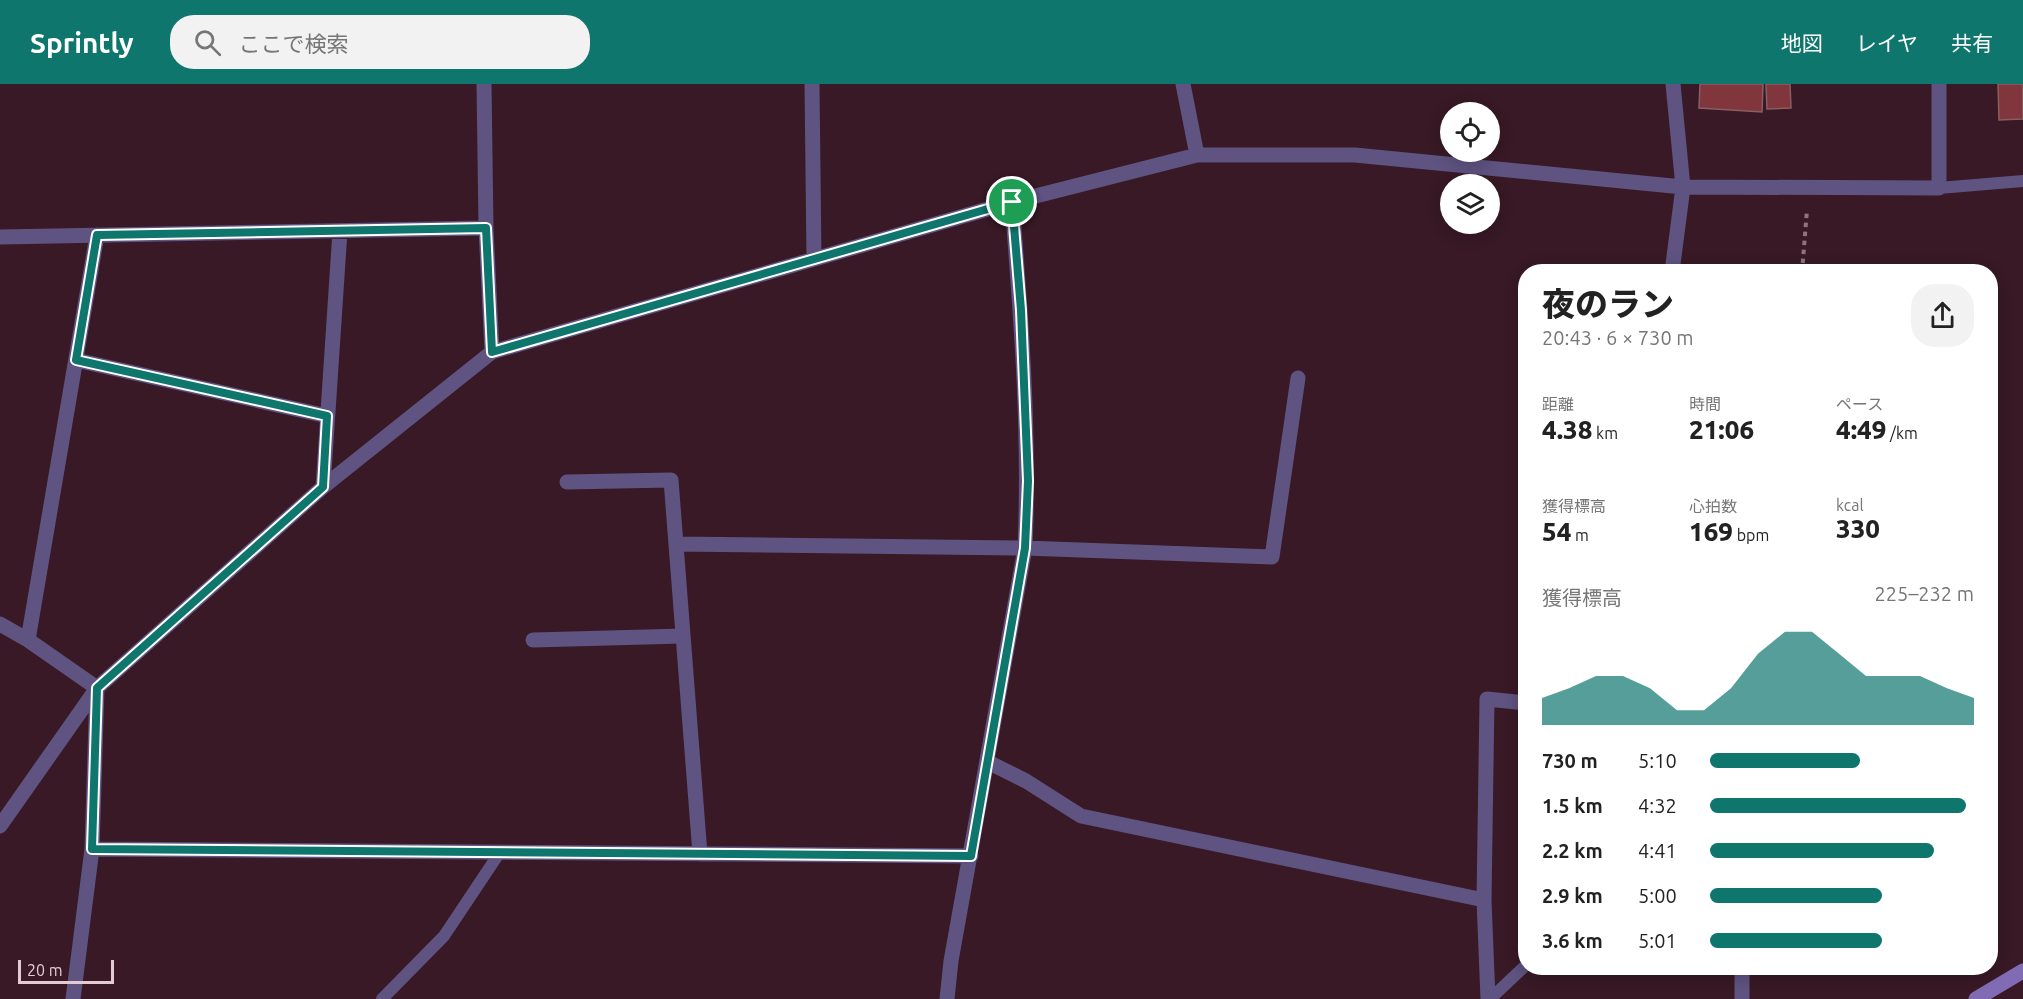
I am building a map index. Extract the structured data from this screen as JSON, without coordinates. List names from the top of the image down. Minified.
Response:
{"scale_bar":"20 m","page":{"header":"Sprintly","search":"ここで検索","nav":["地図","レイヤ","共有"],"heading":["夜のラン","20:43 · 6 × 730 m"],"stats":[["距離","4.38 km"],["時間","21:06"],["ペース","4:49 /km"],["獲得標高","54 m"],["心拍数","169 bpm"],["kcal","330"]],"chart":["獲得標高","225–232 m"],"list":[{"name":"730 m","note":"5:10"},{"name":"1.5 km","note":"4:32"},{"name":"2.2 km","note":"4:41"},{"name":"2.9 km","note":"5:00"},{"name":"3.6 km","note":"5:01"}],"scale":"20 m"}}
